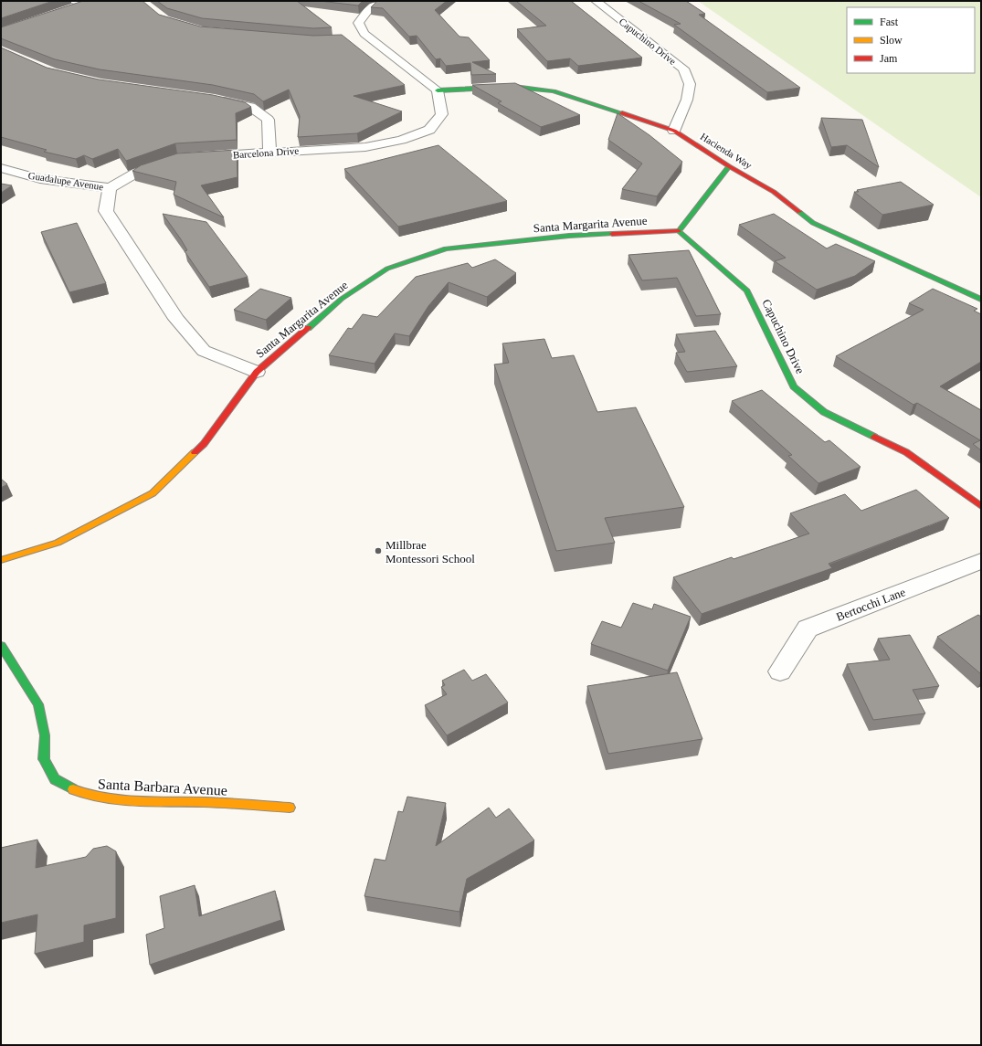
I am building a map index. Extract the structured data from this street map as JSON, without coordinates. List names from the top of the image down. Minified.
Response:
{"streets":{"street":["Capuchino Drive","Hacienda Way","Barcelona Drive","Guadalupe Avenue","Santa Margarita Avenue","Bertocchi Lane","Santa Barbara Avenue"]},"crossings":[["Capuchino Drive","Hacienda Way"],["Capuchino Drive","Santa Margarita Avenue"],["Hacienda Way","Barcelona Drive"]],"places":["Millbrae Montessori School"],"legend":["Fast","Slow","Jam"]}
